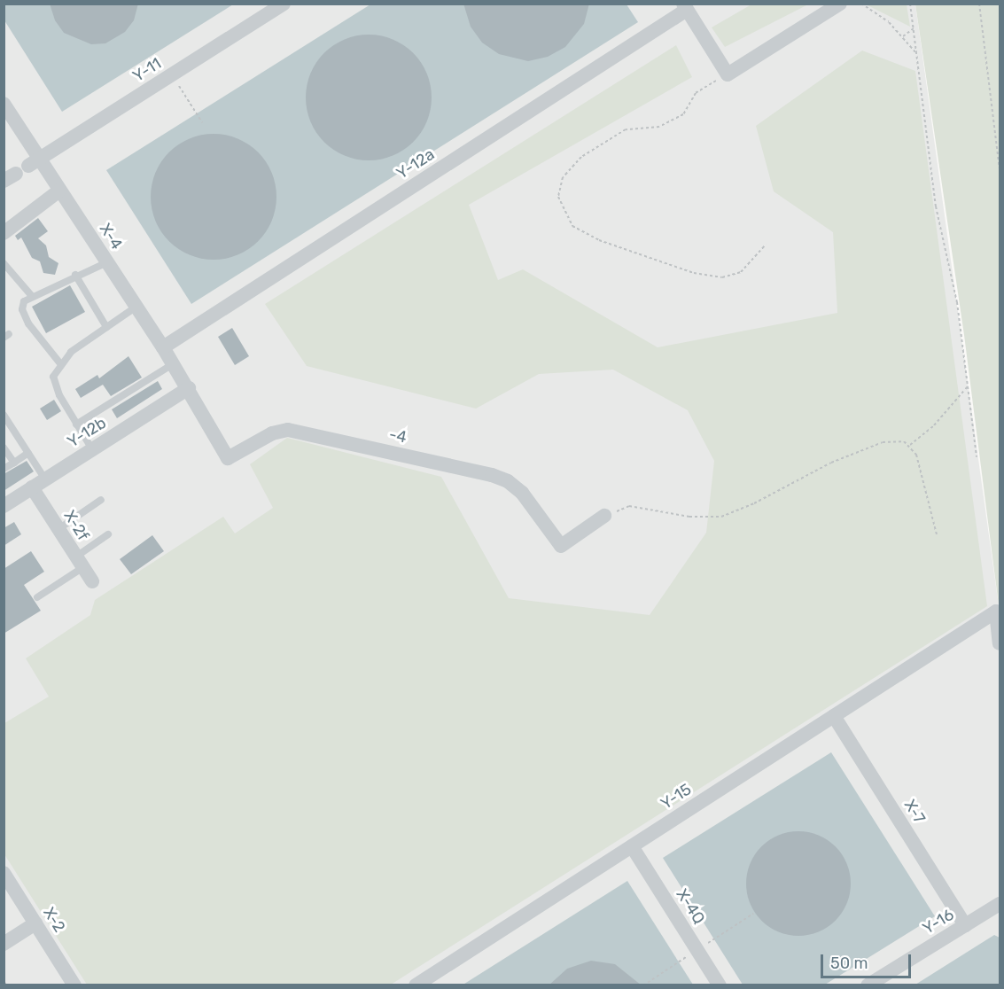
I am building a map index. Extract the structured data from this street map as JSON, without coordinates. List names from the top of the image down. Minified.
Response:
{"streets":{"street":["Y-11","Y-12a","X-4","Y-12b","-4","X-2f","Y-15","X-7","X-4Q","X-2","Y-16"]},"crossings":[["Y-11","X-4"],["Y-12a","X-4"],["X-4","Y-12b"],["X-4","-4"],["Y-12b","-4"],["Y-12b","X-2f"],["Y-15","X-7"],["Y-15","X-4Q"],["X-7","Y-16"]],"scale_bar":"50 m"}
